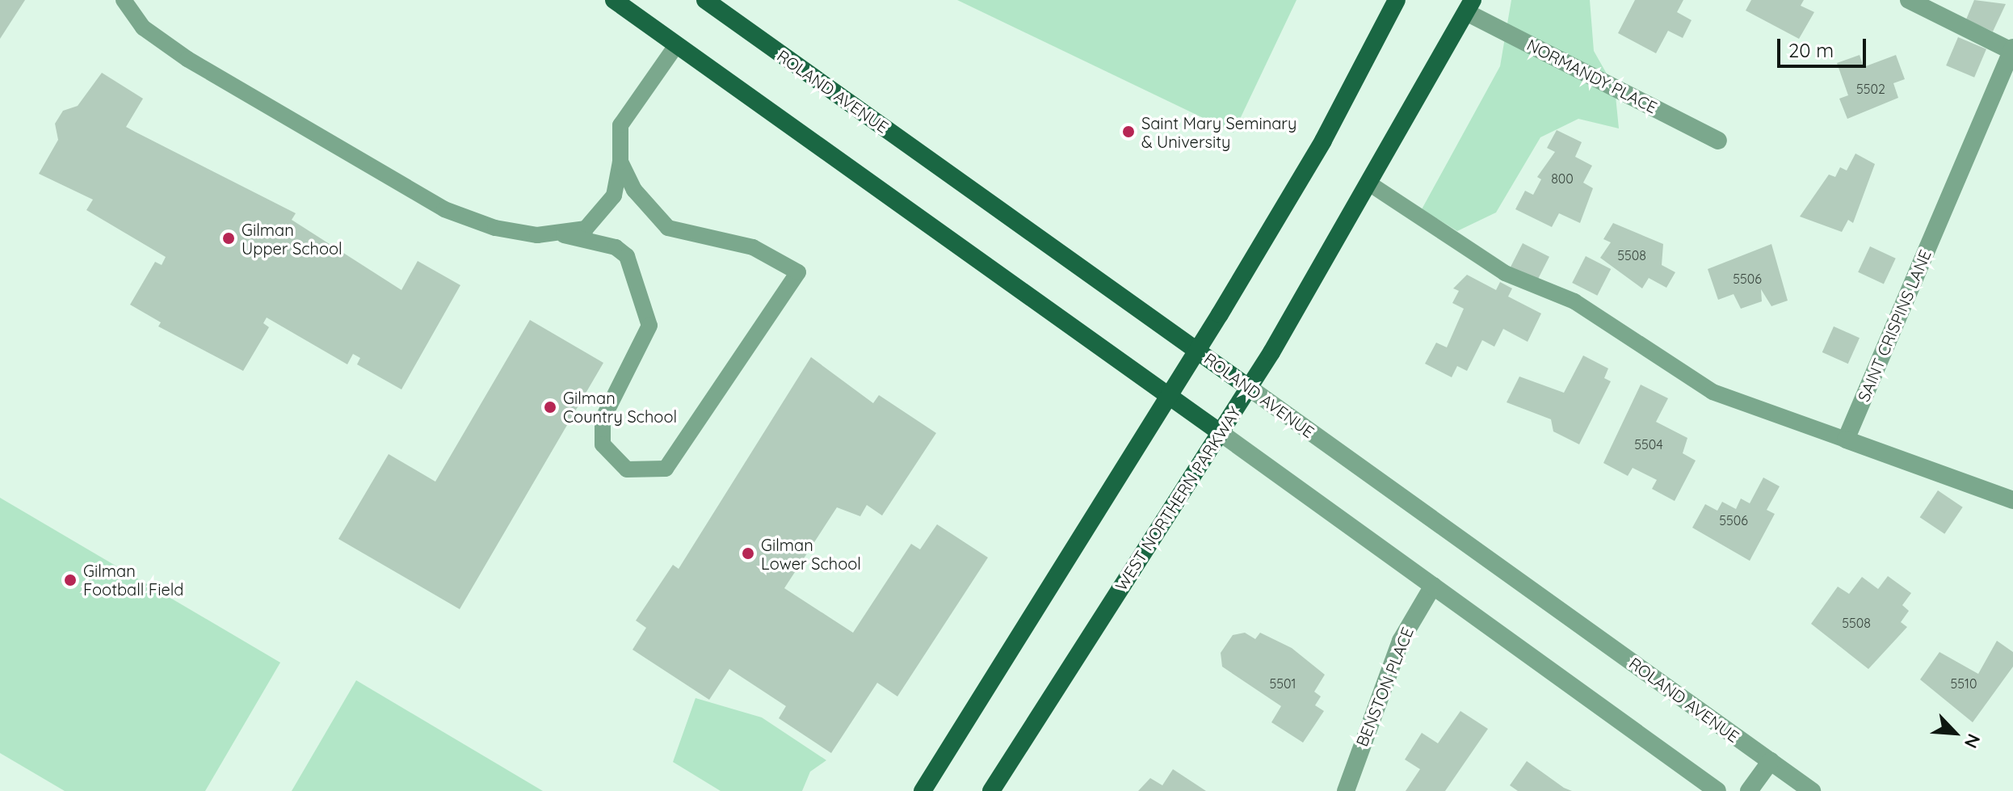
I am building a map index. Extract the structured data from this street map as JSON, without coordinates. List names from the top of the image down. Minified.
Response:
{"streets":{"main road":["ROLAND AVENUE","WEST NORTHERN PARKWAY"],"street":["NORMANDY PLACE","SAINT CRISPINS LANE","BENSTON PLACE"]},"crossings":[["NORMANDY PLACE","WEST NORTHERN PARKWAY"],["ROLAND AVENUE","WEST NORTHERN PARKWAY"]],"places":["Saint Mary Seminary & University","Gilman Upper School","Gilman Country School","Gilman Lower School","Gilman Football Field"],"house_numbers":["5502","800","5508","5506","5504","5506","5508","5501","5510"],"scale_bar":"20 m","north":"bottom right"}
